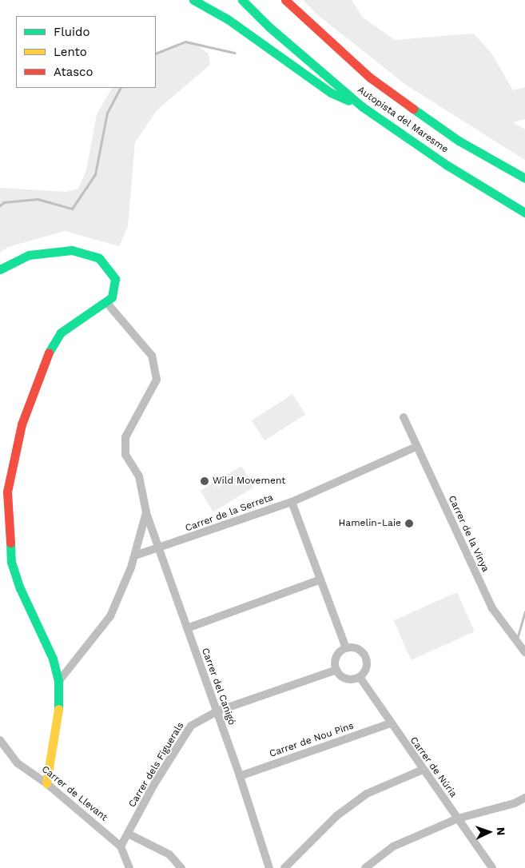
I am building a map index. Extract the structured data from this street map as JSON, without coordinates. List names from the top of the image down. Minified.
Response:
{"streets":{"main road":["Autopista del Maresme"],"street":["Carrer de la Serreta","Carrer de la Vinya","Carrer del Canigó","Carrer de Nou Pins","Carrer dels Figuerals","Carrer de Núria","Carrer de Llevant"]},"crossings":[["Carrer de la Serreta","Carrer de la Vinya"],["Carrer de la Serreta","Carrer del Canigó"],["Carrer del Canigó","Carrer de Nou Pins"],["Carrer del Canigó","Carrer dels Figuerals"],["Carrer de Nou Pins","Carrer de Núria"],["Carrer dels Figuerals","Carrer de Núria"],["Carrer dels Figuerals","Carrer de Llevant"]],"places":["Wild Movement","Hamelin-Laie"],"legend":["Fluido","Lento","Atasco"],"north":"right"}
